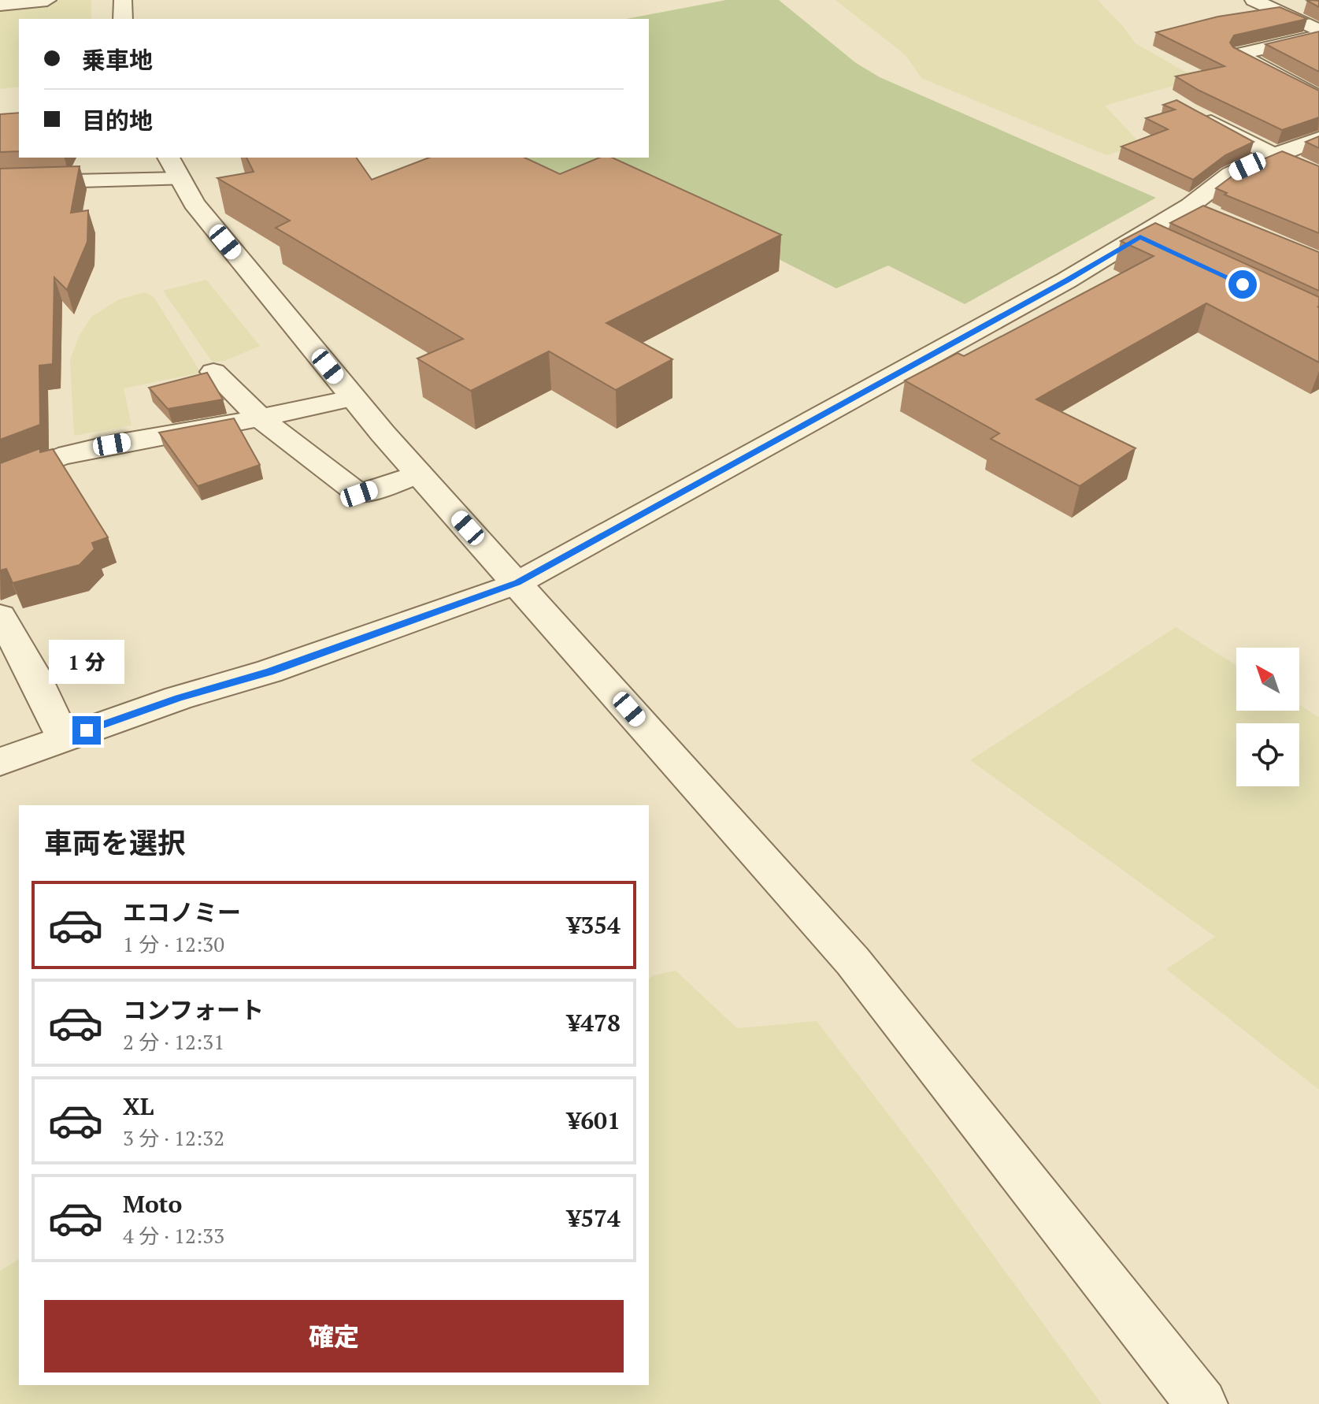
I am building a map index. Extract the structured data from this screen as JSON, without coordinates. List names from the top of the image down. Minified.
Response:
{"north":"top left","page":{"banner":["乗車地","目的地"],"bubble":"1 分","heading":"車両を選択","list":[{"name":"エコノミー","note":"1 分 · 12:30","value":"¥354"},{"name":"コンフォート","note":"2 分 · 12:31","value":"¥478"},{"name":"XL","note":"3 分 · 12:32","value":"¥601"},{"name":"Moto","note":"4 分 · 12:33","value":"¥574"}],"buttons":"確定"}}
